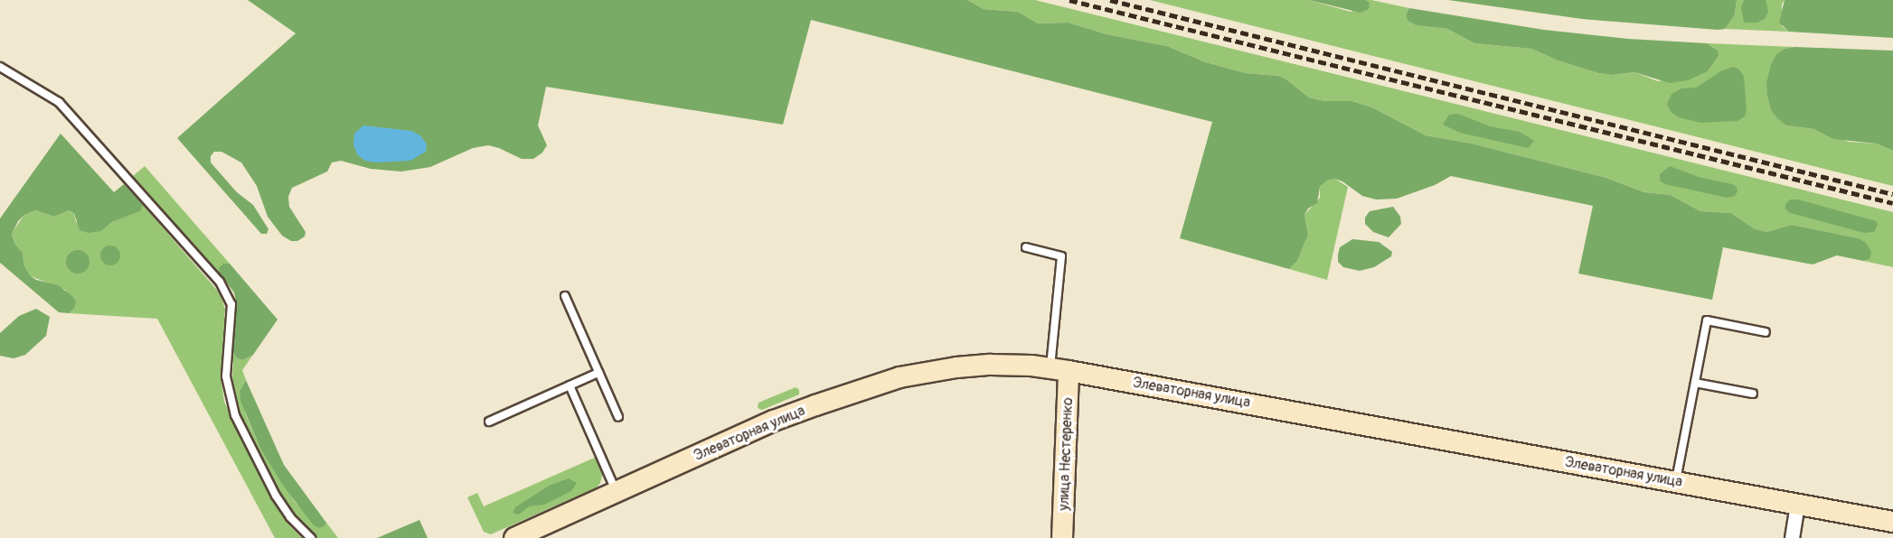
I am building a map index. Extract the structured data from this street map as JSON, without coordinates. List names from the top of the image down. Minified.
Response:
{"streets":{"street":["Элеваторная улица","улица Нестеренко"]},"crossings":[["Элеваторная улица","улица Нестеренко"]]}
